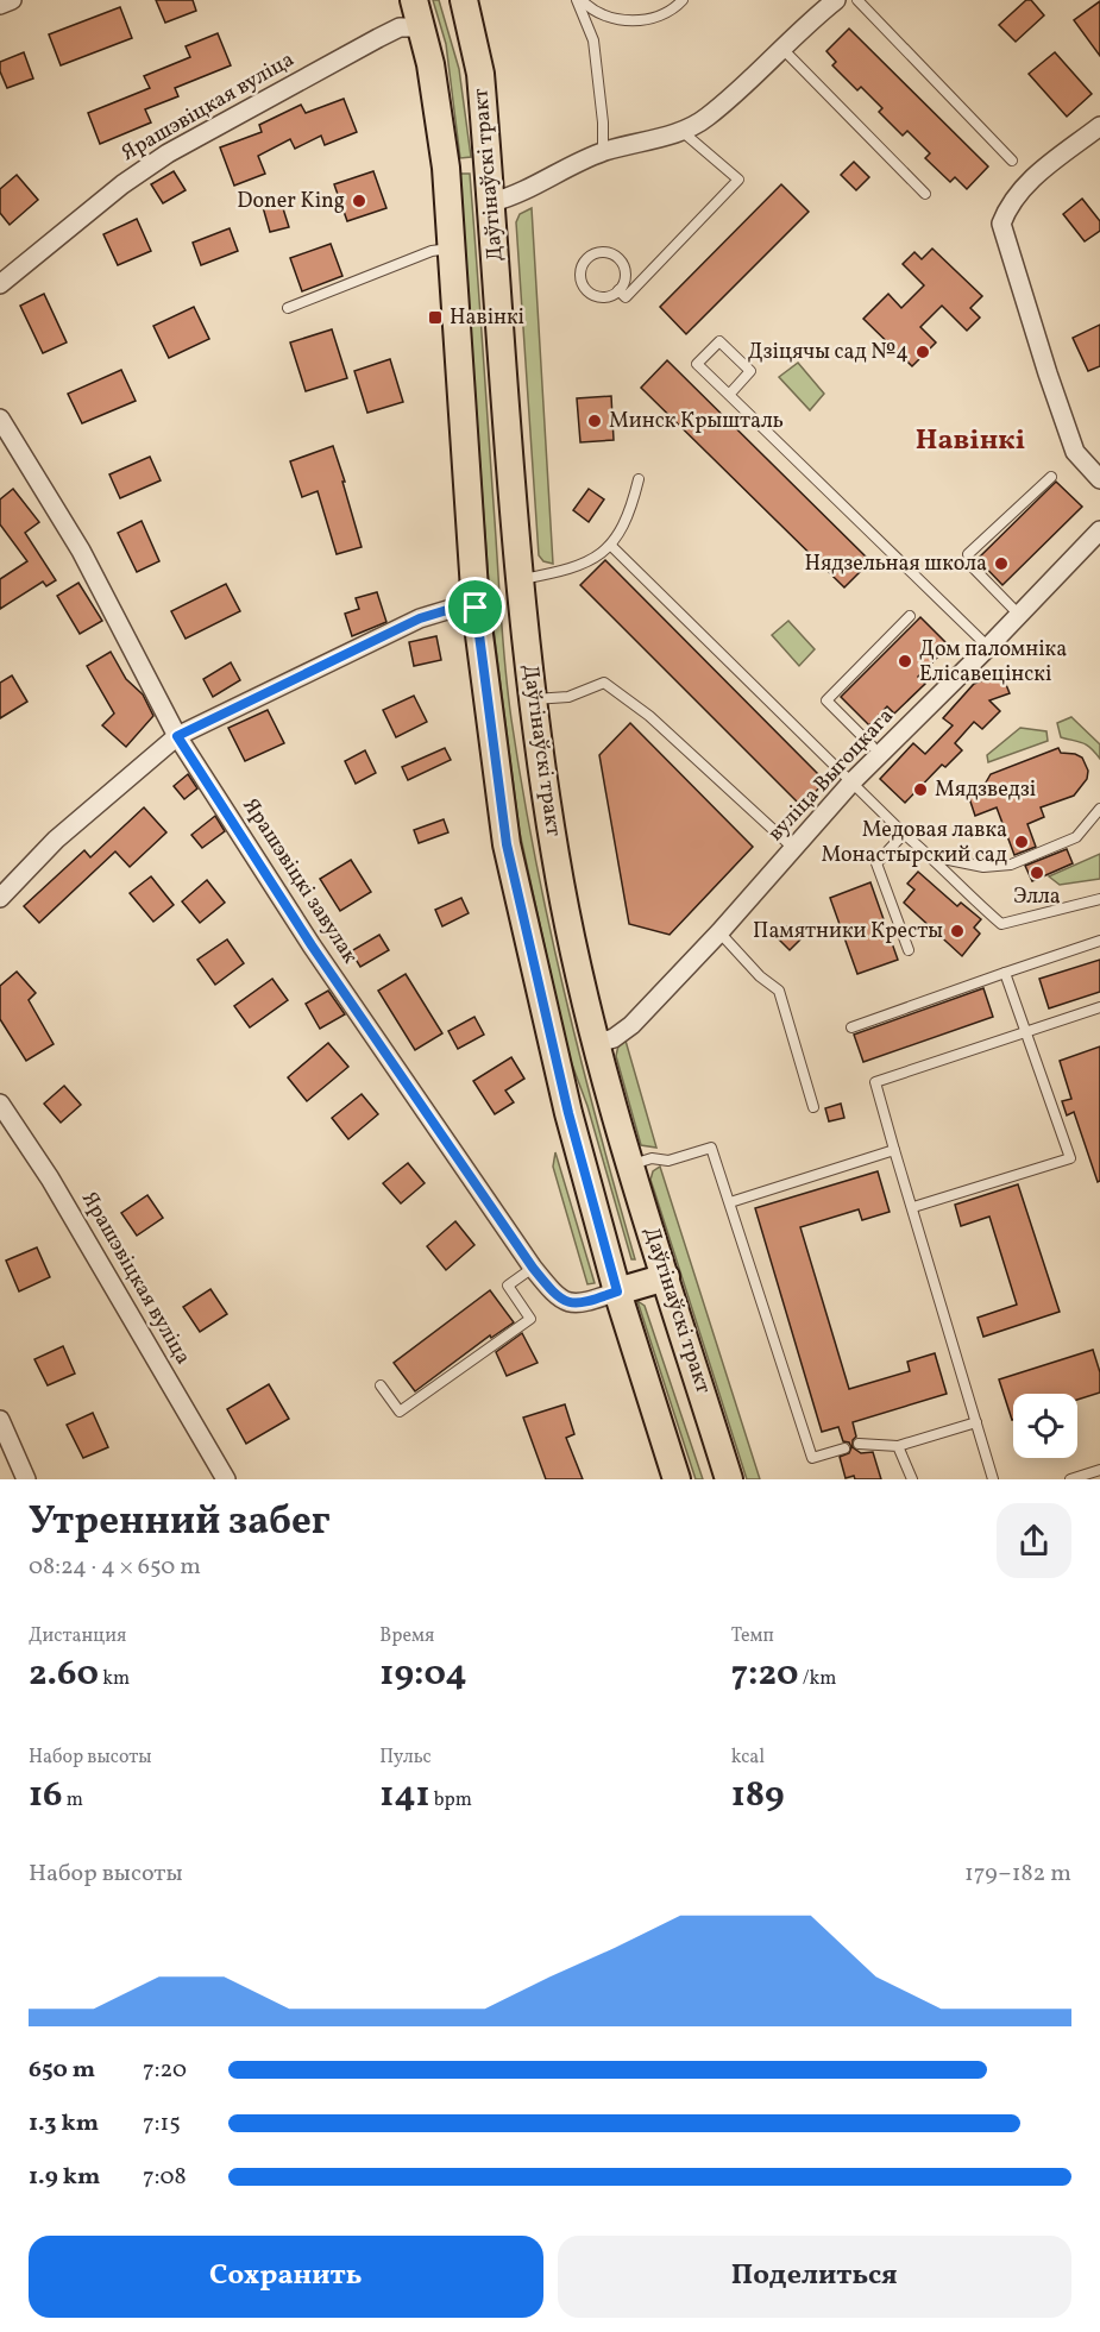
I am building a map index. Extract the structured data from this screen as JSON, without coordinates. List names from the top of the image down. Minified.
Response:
{"streets":{"main road":["Даўгінаўскі тракт"],"street":["Ярашэвіцкая вуліца","вуліца Выгоцкага","Ярашэвіцкі завулак"]},"crossings":[["Ярашэвіцкая вуліца","Даўгінаўскі тракт"],["Даўгінаўскі тракт","вуліца Выгоцкага"],["Даўгінаўскі тракт","Ярашэвіцкі завулак"]],"districts":["Навінкі"],"places":{"other":["Doner King","Дзіцячы сад №4","Минск Крышталь","Нядзельная школа","Дом паломніка Елісавецінскі","Мядзведзі","Медовая лавка Монастырский сад","Элла","Памятники Кресты"],"transit":["Навінкі"]},"page":{"heading":["Утренний забег","08:24 · 4 × 650 m"],"stats":[["Дистанция","2.60 km"],["Время","19:04"],["Темп","7:20 /km"],["Набор высоты","16 m"],["Пульс","141 bpm"],["kcal","189"]],"chart":["Набор высоты","179–182 m"],"list":[{"name":"650 m","note":"7:20"},{"name":"1.3 km","note":"7:15"},{"name":"1.9 km","note":"7:08"}],"buttons":["Сохранить","Поделиться"]}}
